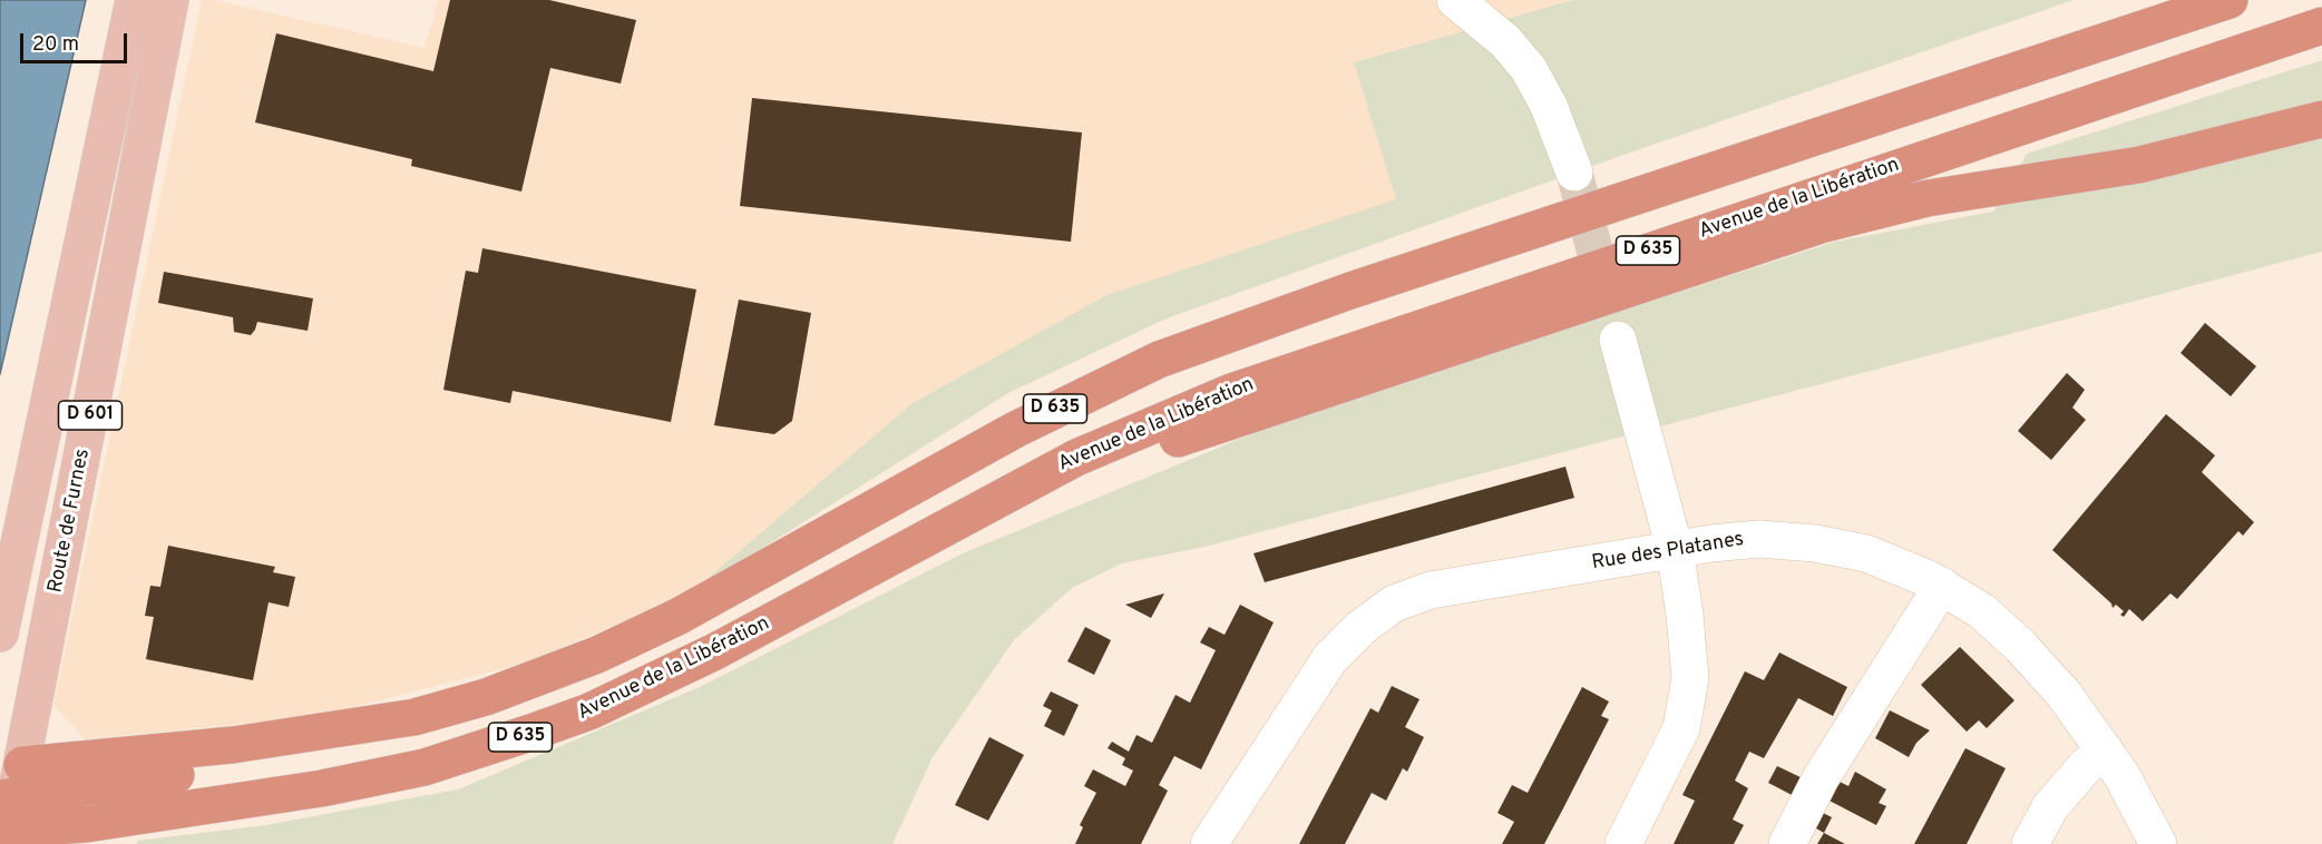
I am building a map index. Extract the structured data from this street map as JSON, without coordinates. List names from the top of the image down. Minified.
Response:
{"streets":{"highway":["Avenue de la Libération","D 635"],"main road":["D 601","Route de Furnes"],"street":["Rue des Platanes"]},"crossings":[["Avenue de la Libération","D 635"],["Avenue de la Libération","Route de Furnes"],["D 635","Route de Furnes"]],"scale_bar":"20 m"}
